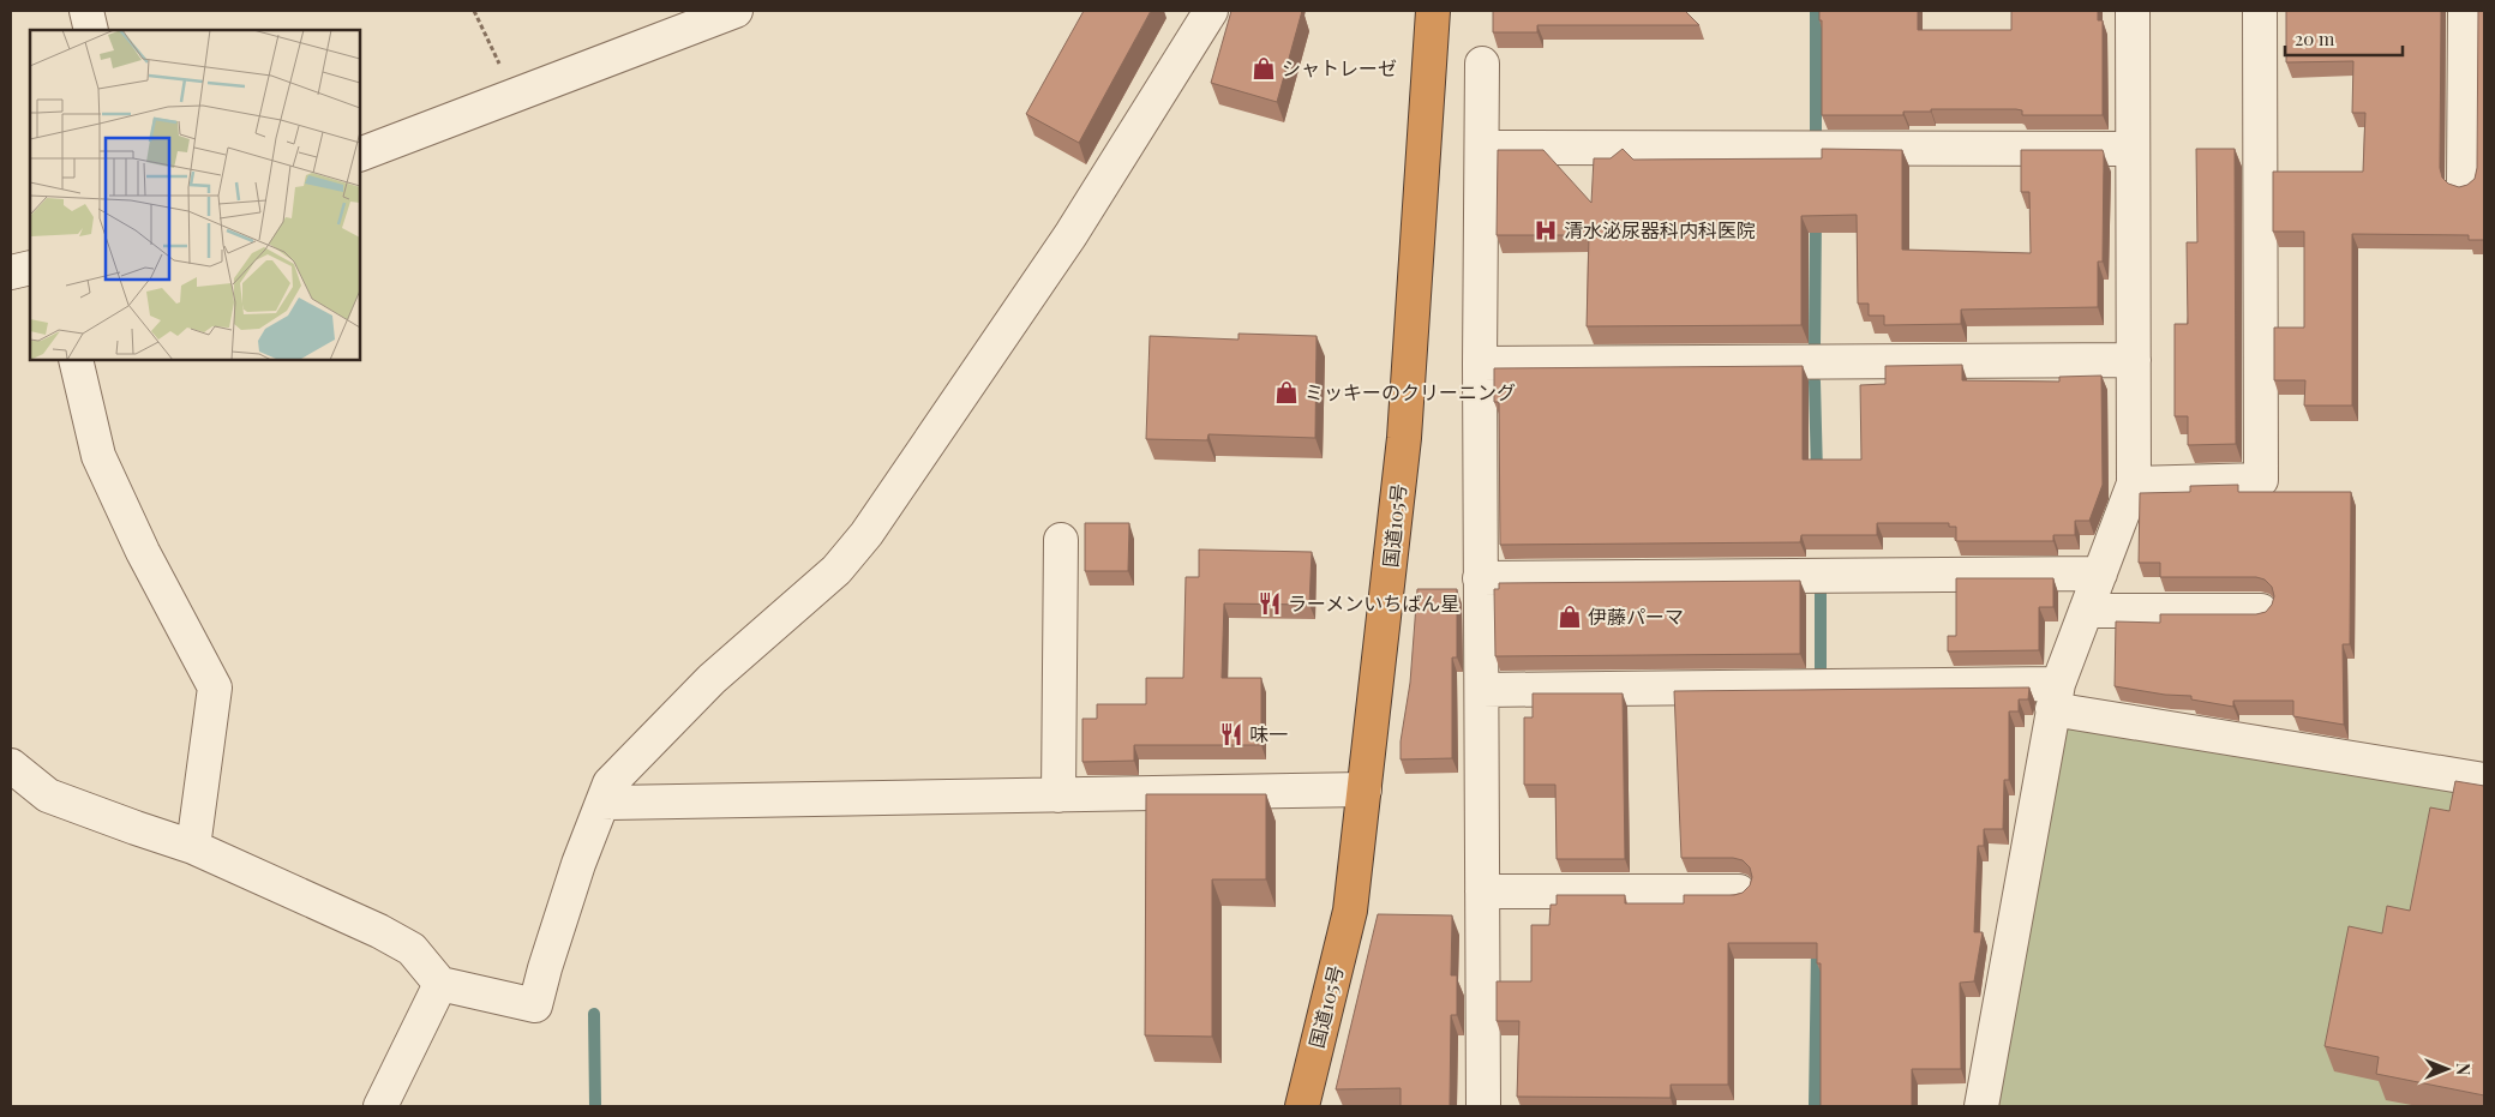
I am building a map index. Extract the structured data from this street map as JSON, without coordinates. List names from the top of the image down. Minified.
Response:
{"streets":{"highway":["国道105号"]},"places":{"shop":["シャトレーゼ","ミッキーのクリーニング","伊藤パーマ"],"hospital":["清水泌尿器科内科医院"],"restaurant":["ラーメンいちばん星","味一"]},"scale_bar":"20 m","north":"right"}
